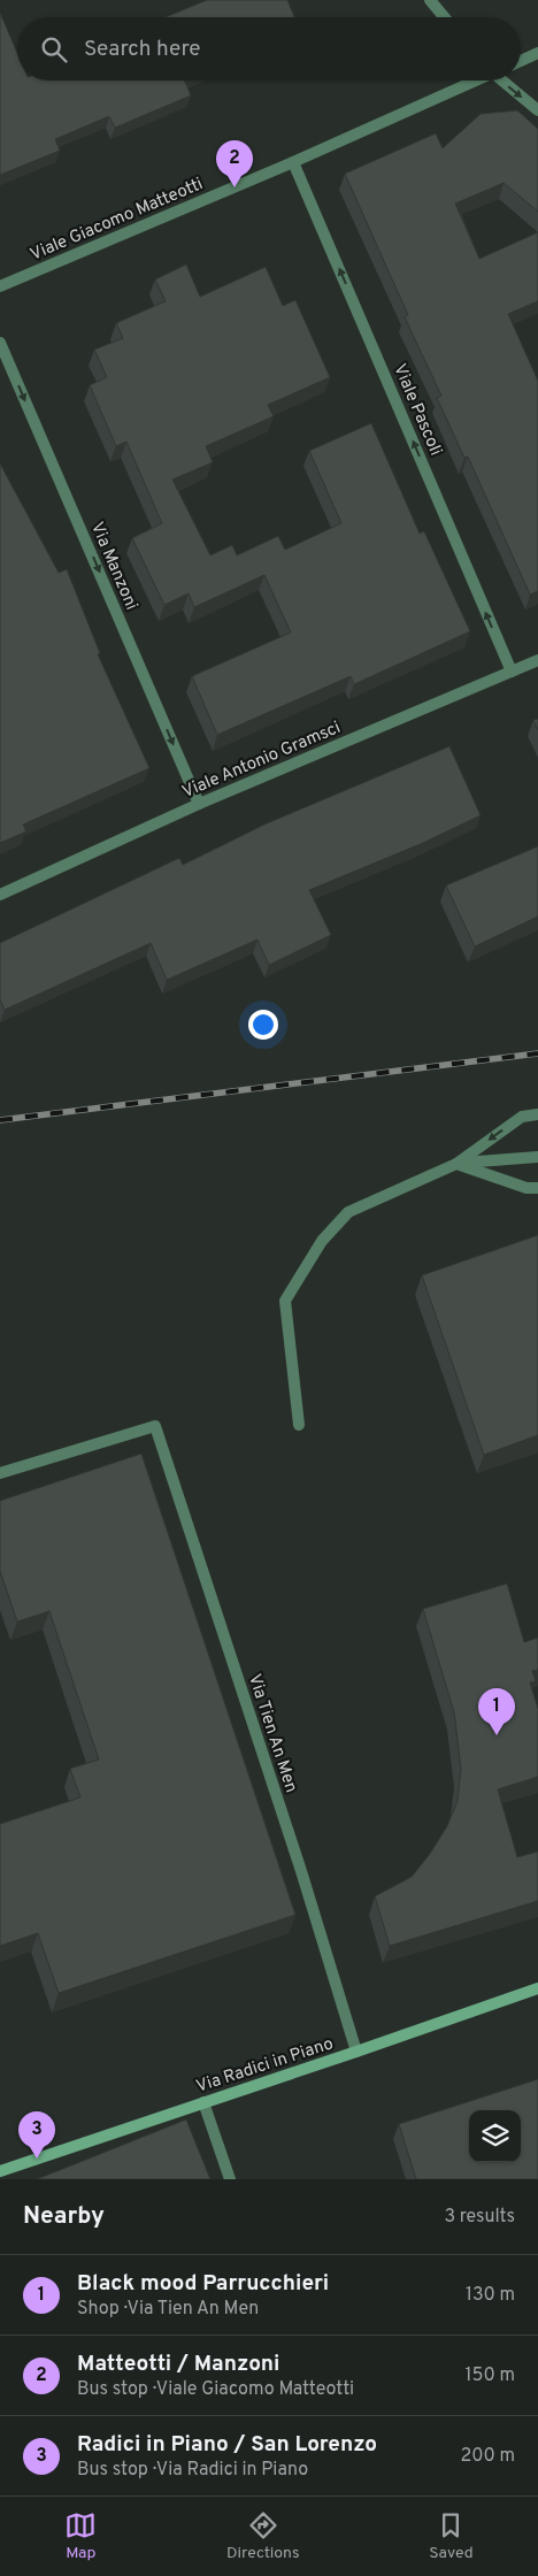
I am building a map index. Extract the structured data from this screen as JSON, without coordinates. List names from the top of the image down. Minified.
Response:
{"streets":{"street":["Viale Giacomo Matteotti","Viale Pascoli","Via Manzoni","Viale Antonio Gramsci","Via Tien An Men","Via Radici in Piano"]},"crossings":[["Viale Giacomo Matteotti","Viale Pascoli"],["Viale Pascoli","Viale Antonio Gramsci"],["Via Manzoni","Viale Antonio Gramsci"],["Via Tien An Men","Via Radici in Piano"]],"one_way":["Viale Pascoli","Via Manzoni"],"page":{"search":"Search here","pins":["2","1","3"],"heading":["Nearby","3 results"],"list":[{"mark":"1","name":"Black mood Parrucchieri","note":"Shop · Via Tien An Men","value":"130 m"},{"mark":"2","name":"Matteotti / Manzoni","note":"Bus stop · Viale Giacomo Matteotti","value":"150 m"},{"mark":"3","name":"Radici in Piano / San Lorenzo","note":"Bus stop · Via Radici in Piano","value":"200 m"}],"nav":["Map","Directions","Saved"]}}
